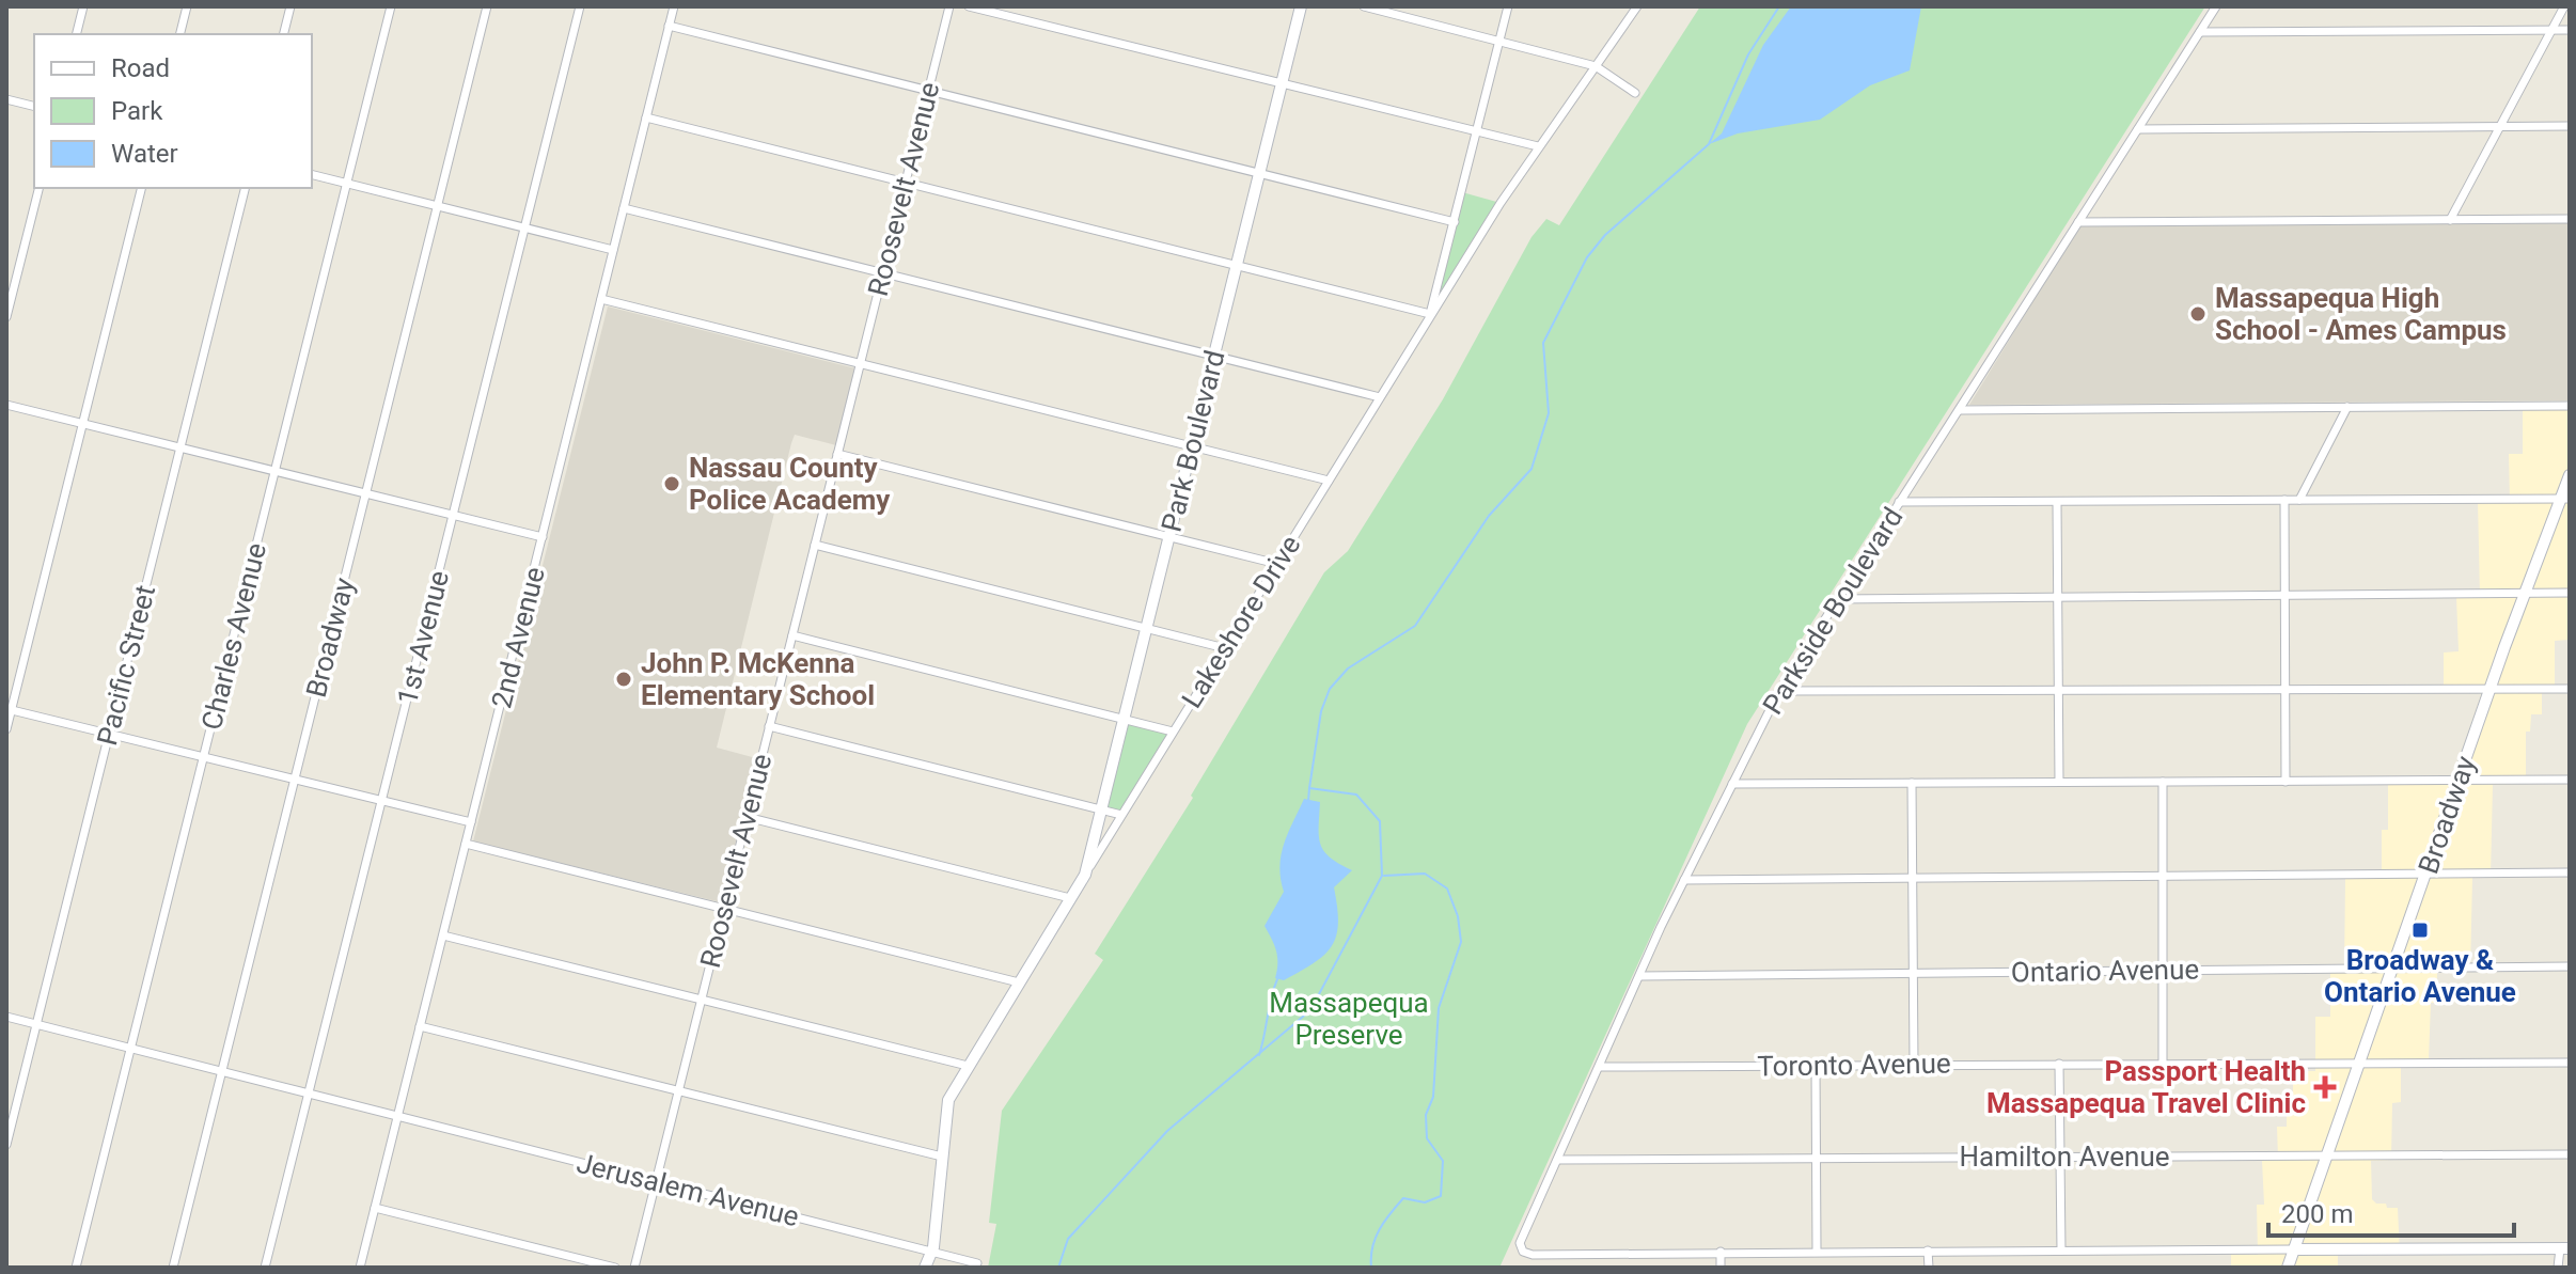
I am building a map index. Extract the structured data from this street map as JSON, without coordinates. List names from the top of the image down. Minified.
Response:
{"streets":{"street":["Roosevelt Avenue","Park Boulevard","Parkside Boulevard","Lakeshore Drive","Charles Avenue","Broadway","1st Avenue","2nd Avenue","Pacific Street","Ontario Avenue","Toronto Avenue","Hamilton Avenue","Jerusalem Avenue"]},"crossings":[["Roosevelt Avenue","Jerusalem Avenue"],["Park Boulevard","Lakeshore Drive"],["Parkside Boulevard","Ontario Avenue"],["Parkside Boulevard","Toronto Avenue"],["Parkside Boulevard","Hamilton Avenue"],["Lakeshore Drive","Jerusalem Avenue"],["Charles Avenue","Jerusalem Avenue"],["Broadway","Ontario Avenue"],["Broadway","Toronto Avenue"],["Broadway","Hamilton Avenue"],["Broadway","Jerusalem Avenue"],["1st Avenue","Jerusalem Avenue"],["2nd Avenue","Jerusalem Avenue"],["Pacific Street","Jerusalem Avenue"]],"parks":["Massapequa Preserve"],"places":{"other":["Massapequa High School - Ames Campus","Nassau County Police Academy","John P. McKenna Elementary School"],"transit":["Broadway & Ontario Avenue"],"health":["Passport Health Massapequa Travel Clinic"]},"legend":["Road","Park","Water"],"scale_bar":"200 m"}
